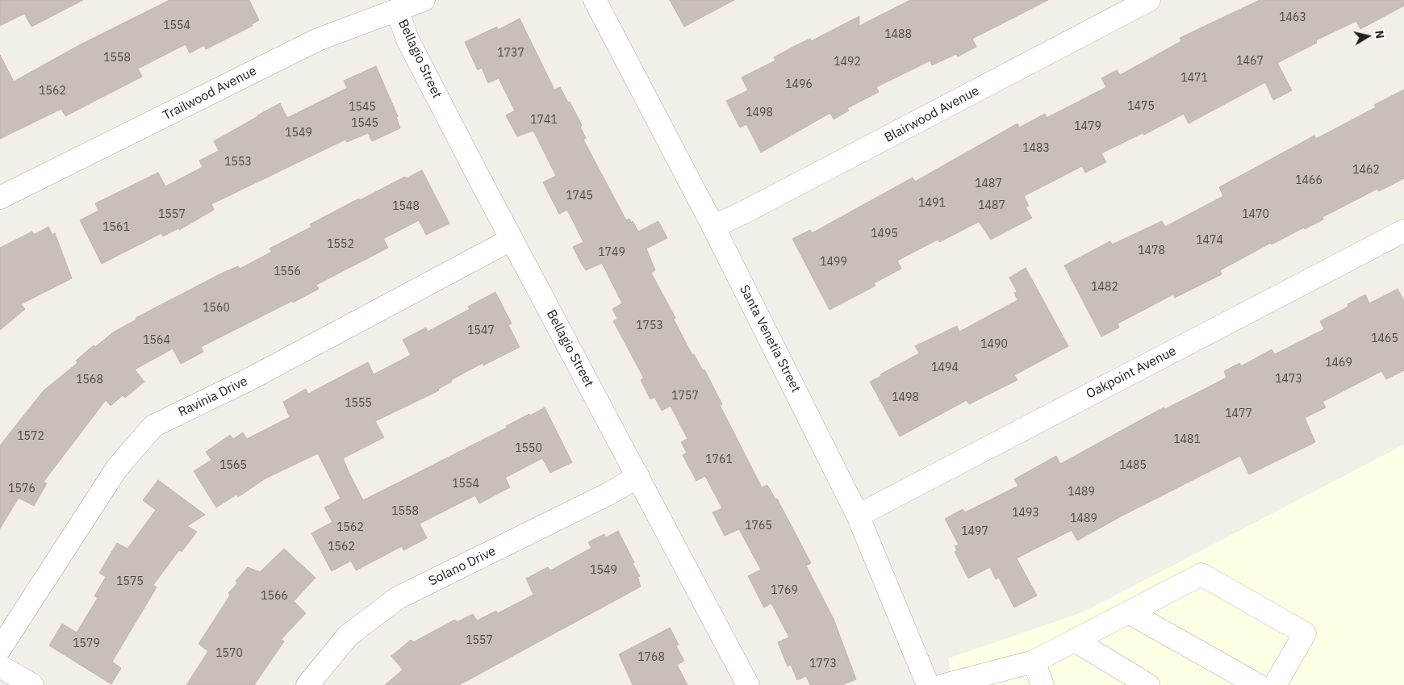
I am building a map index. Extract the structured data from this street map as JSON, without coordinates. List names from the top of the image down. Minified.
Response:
{"streets":{"street":["Bellagio Street","Trailwood Avenue","Blairwood Avenue","Santa Venetia Street","Oakpoint Avenue","Ravinia Drive","Solano Drive"]},"crossings":[["Bellagio Street","Trailwood Avenue"],["Bellagio Street","Ravinia Drive"],["Bellagio Street","Solano Drive"],["Blairwood Avenue","Santa Venetia Street"],["Santa Venetia Street","Oakpoint Avenue"]],"house_numbers":["1463","1554","1488","1737","1558","1467","1492","1471","1496","1562","1475","1545","1498","1741","1545","1479","1549","1483","1553","1462","1466","1487","1745","1491","1487","1548","1557","1470","1561","1495","1474","1552","1478","1749","1499","1556","1482","1560","1753","1547","1465","1564","1490","1469","1494","1473","1568","1757","1498","1555","1477","1572","1481","1550","1761","1565","1485","1554","1576","1489","1558","1493","1489","1765","1562","1497","1562","1549","1575","1769","1566","1557","1579","1570","1768","1773"],"north":"right"}
